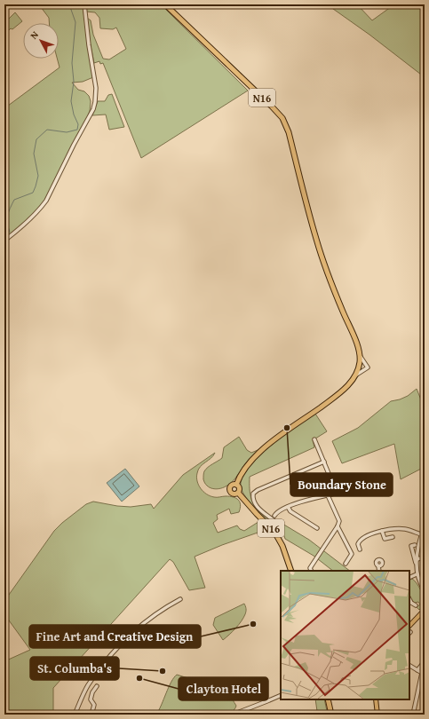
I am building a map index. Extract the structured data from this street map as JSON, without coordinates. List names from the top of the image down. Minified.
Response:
{"streets":{"highway":["N16"]},"places":["Boundary Stone","Fine Art and Creative Design","St. Columba's","Clayton Hotel"],"north":"top left"}
